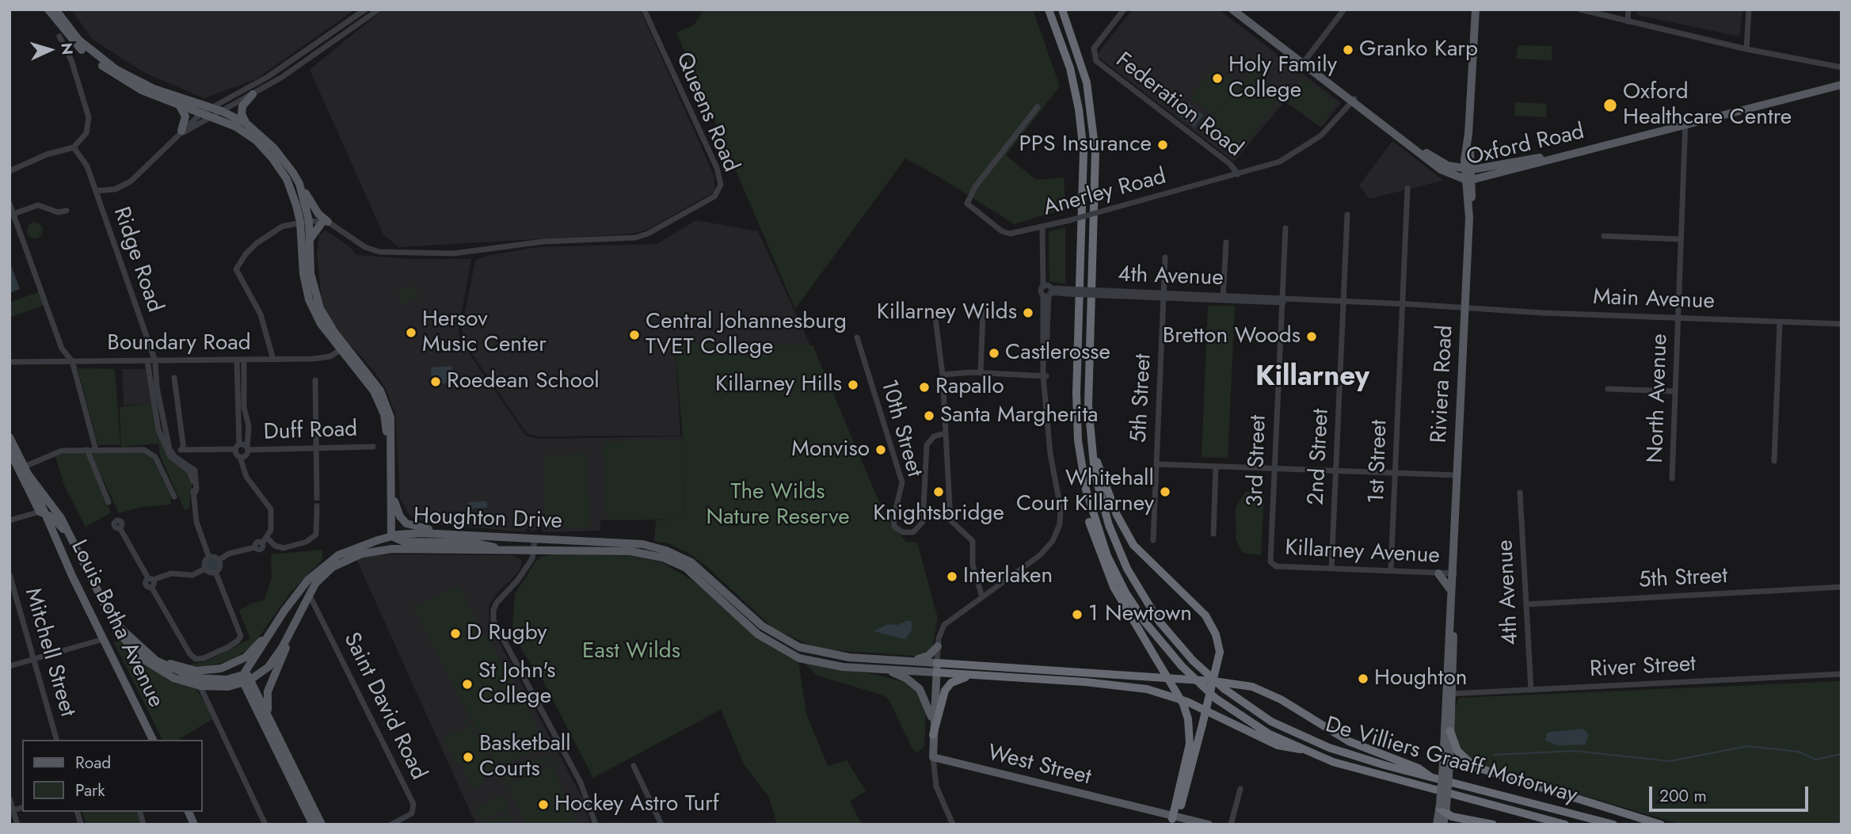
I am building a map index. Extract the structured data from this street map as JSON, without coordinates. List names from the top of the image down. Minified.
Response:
{"streets":{"highway":["De Villiers Graaff Motorway"],"main road":["Oxford Road","Riviera Road","Houghton Drive","Louis Botha Avenue","West Street"],"street":["Federation Road","Queens Road","Anerley Road","Ridge Road","4th Avenue","Main Avenue","Boundary Road","5th Street","North Avenue","10th Street","Duff Road","2nd Street","3rd Street","1st Street","Killarney Avenue","Mitchell Street","River Street","Saint David Road"]},"crossings":[["Federation Road","Anerley Road"],["Oxford Road","Anerley Road"],["Oxford Road","Riviera Road"],["Oxford Road","North Avenue"],["Ridge Road","Boundary Road"],["4th Avenue","Main Avenue"],["4th Avenue","Riviera Road"],["4th Avenue","5th Street"],["4th Avenue","2nd Street"],["4th Avenue","3rd Street"],["4th Avenue","1st Street"],["4th Avenue","River Street"],["Main Avenue","Riviera Road"],["Main Avenue","North Avenue"],["Riviera Road","Killarney Avenue"],["Riviera Road","River Street"],["2nd Street","Killarney Avenue"],["3rd Street","Killarney Avenue"],["1st Street","Killarney Avenue"],["Houghton Drive","Saint David Road"]],"districts":["Killarney"],"parks":["The Wilds Nature Reserve","East Wilds"],"places":["Granko Karp","Holy Family College","Oxford Healthcare Centre","PPS Insurance","Killarney Wilds","Hersov Music Center","Central Johannesburg TVET College","Bretton Woods","Castlerosse","Roedean School","Killarney Hills","Rapallo","Santa Margherita","Monviso","Knightsbridge","Whitehall Court Killarney","Interlaken","1 Newtown","D Rugby","Houghton","St John's College","Basketball Courts","Hockey Astro Turf"],"legend":["Road","Park"],"scale_bar":"200 m","north":"right"}
